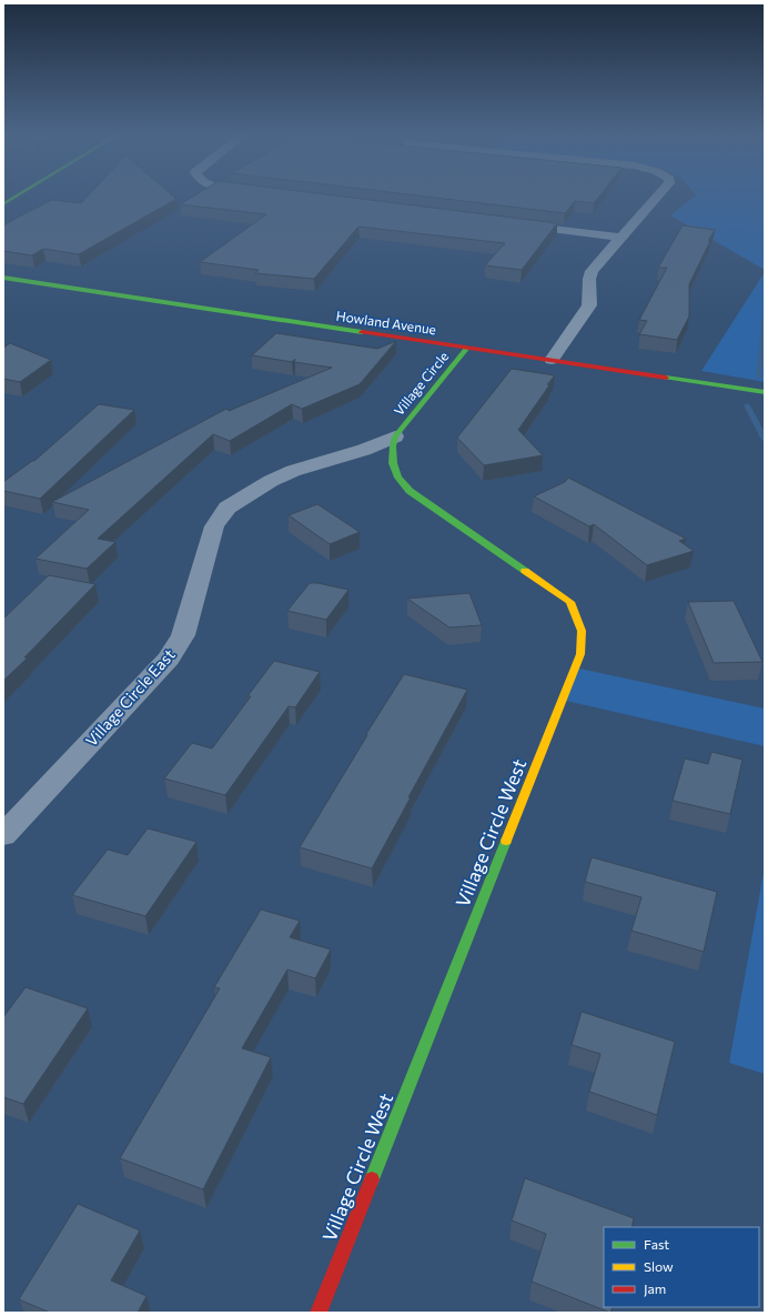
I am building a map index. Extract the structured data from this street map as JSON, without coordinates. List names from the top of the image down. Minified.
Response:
{"streets":{"street":["Howland Avenue","Village Circle","Village Circle East","Village Circle West"]},"crossings":[["Howland Avenue","Village Circle"],["Village Circle","Village Circle East"],["Village Circle","Village Circle West"],["Village Circle East","Village Circle West"]],"legend":["Fast","Slow","Jam"]}
